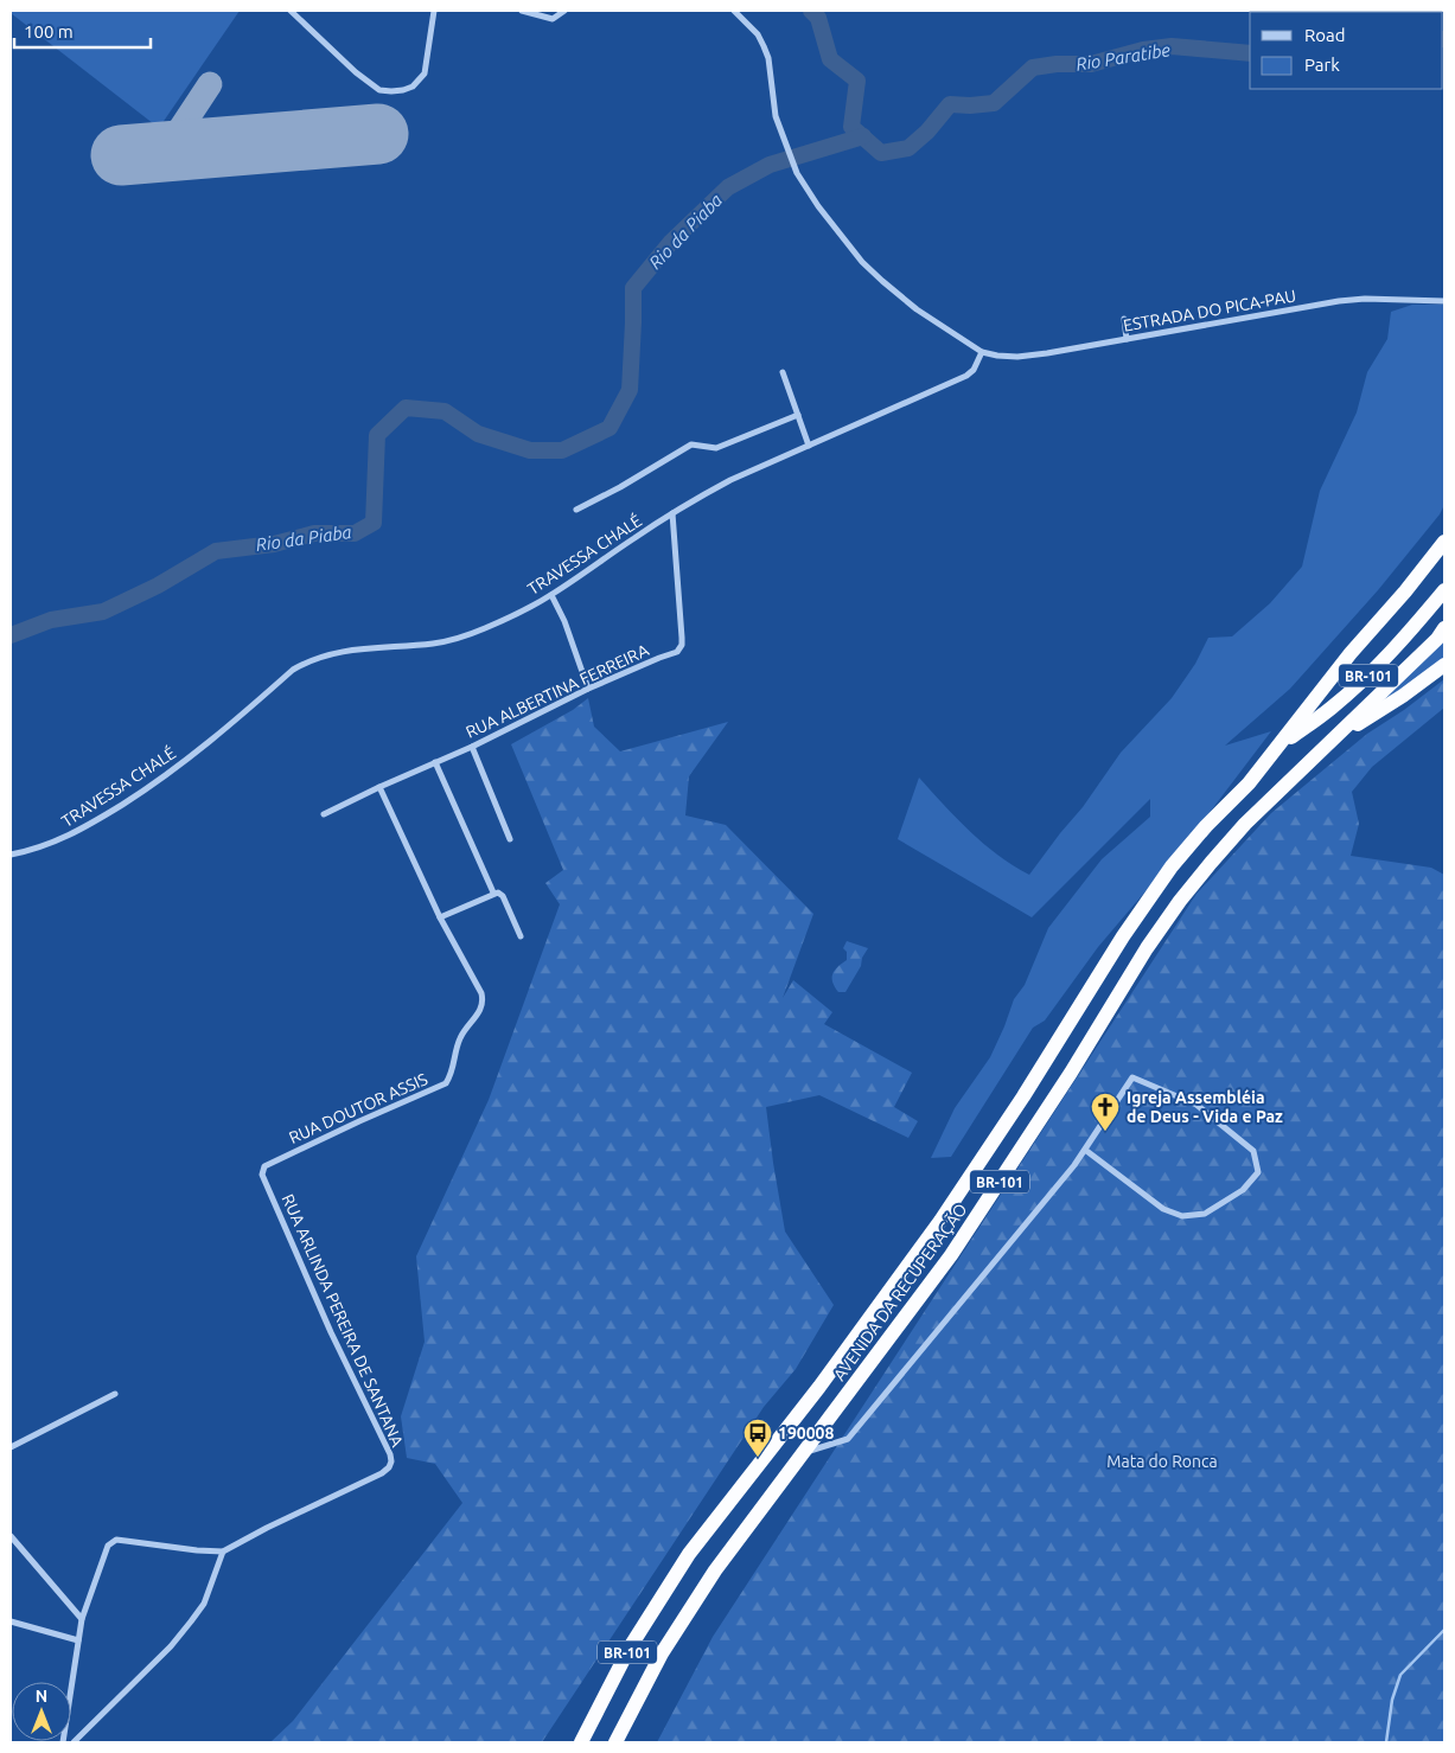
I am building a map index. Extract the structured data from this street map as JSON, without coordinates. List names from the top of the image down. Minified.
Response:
{"streets":{"highway":["BR-101","AVENIDA DA RECUPERAÇÃO"],"street":["ESTRADA DO PICA-PAU","TRAVESSA CHALÉ","RUA ALBERTINA FERREIRA","RUA DOUTOR ASSIS","RUA ARLINDA PEREIRA DE SANTANA"]},"crossings":[["ESTRADA DO PICA-PAU","TRAVESSA CHALÉ"],["TRAVESSA CHALÉ","RUA ALBERTINA FERREIRA"],["BR-101","AVENIDA DA RECUPERAÇÃO"],["RUA DOUTOR ASSIS","RUA ARLINDA PEREIRA DE SANTANA"]],"water":["Rio Paratibe","Rio da Piaba"],"parks":["Mata do Ronca"],"places":{"church":["Igreja Assembléia de Deus - Vida e Paz"],"bus stop":["190008"]},"legend":["Road","Park"],"scale_bar":"100 m","north":"top"}
